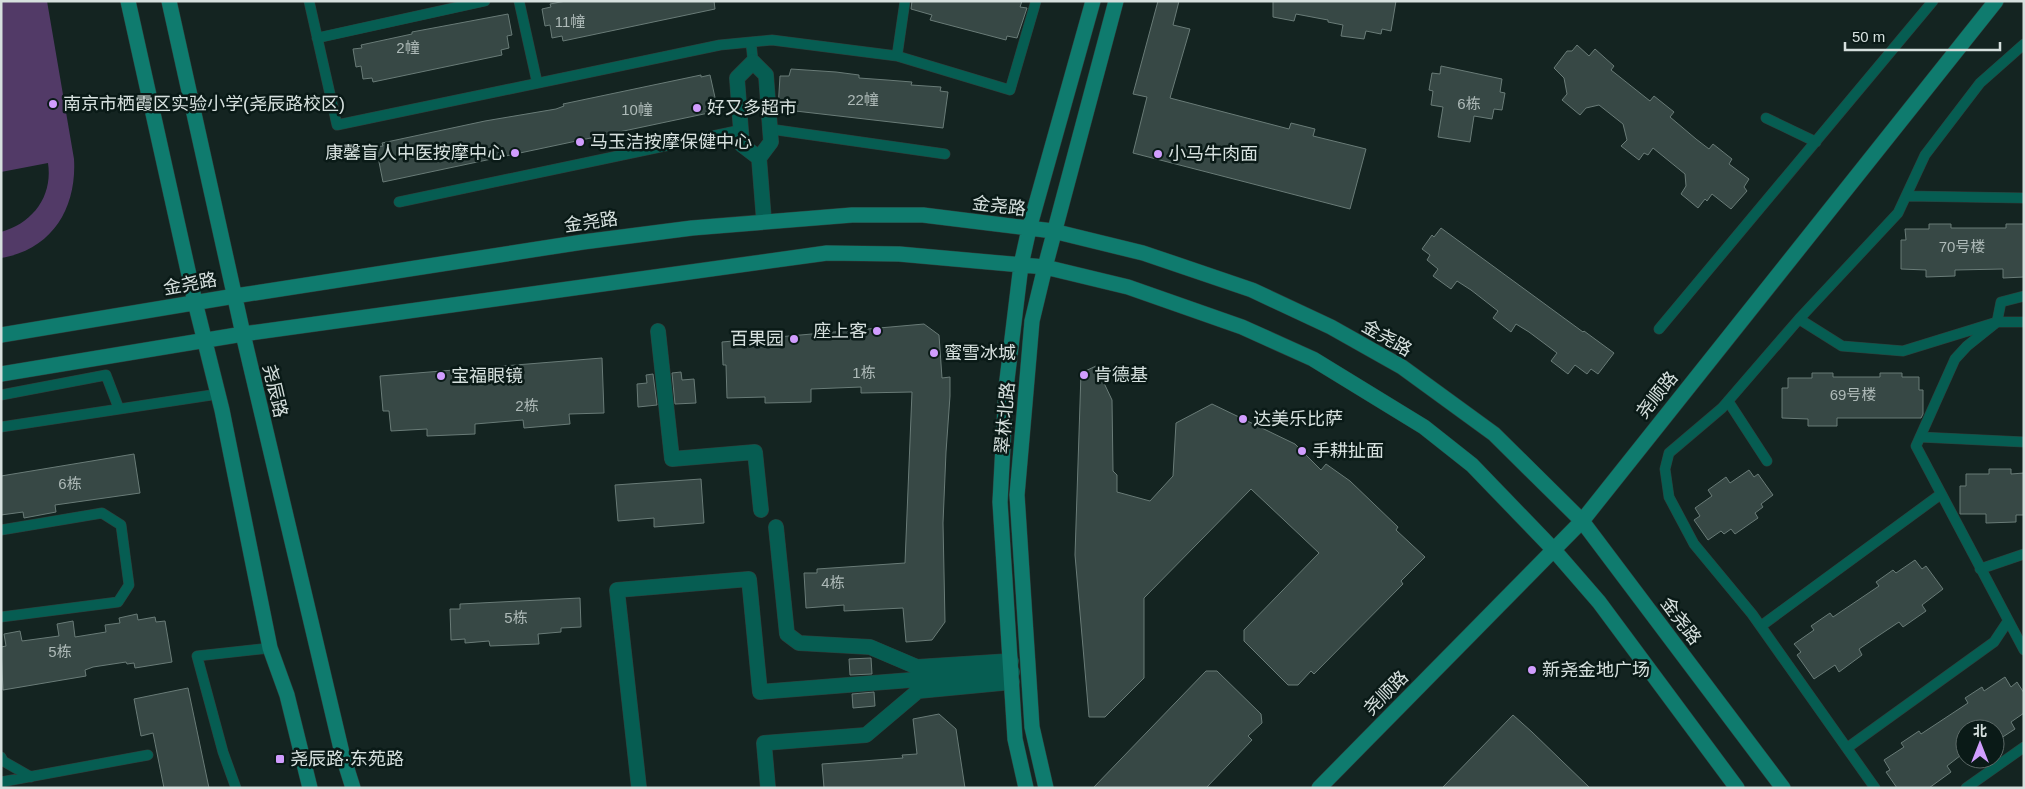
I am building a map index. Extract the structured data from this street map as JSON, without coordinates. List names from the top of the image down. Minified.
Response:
{"streets":{"main road":["金尧路","尧辰路","尧顺路","翠林北路"]},"crossings":[["金尧路","尧辰路"],["金尧路","尧顺路"],["金尧路","翠林北路"]],"places":{"other":["南京市栖霞区实验小学(尧辰路校区)","好又多超市","马玉洁按摩保健中心","康馨盲人中医按摩中心","小马牛肉面","座上客","百果园","蜜雪冰城","肯德基","宝福眼镜","达美乐比萨","手耕扯面","新尧金地广场"],"transit":["尧辰路·东苑路"]},"house_numbers":["11幢","2幢","22幢","6栋","10幢","70号楼","1栋","69号楼","2栋","6栋","4栋","5栋","5栋"],"scale_bar":"50 m","north":"top"}
